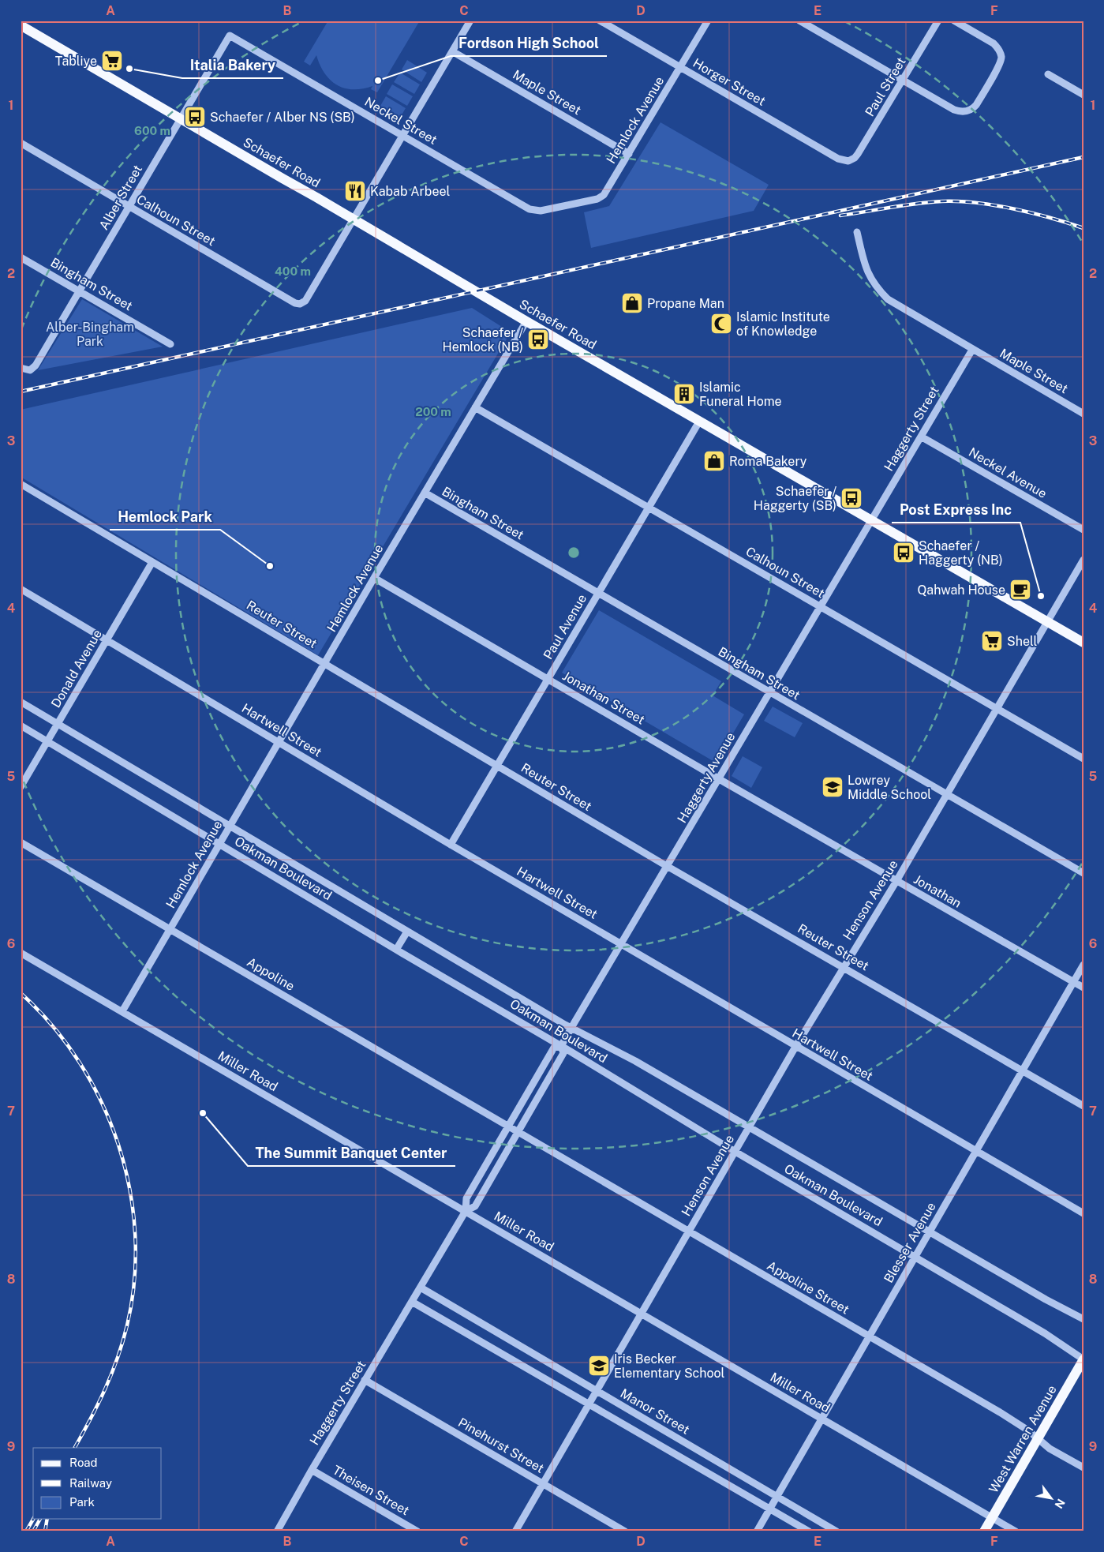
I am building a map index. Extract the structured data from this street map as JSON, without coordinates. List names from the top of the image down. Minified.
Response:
{"streets":{"main road":["Schaefer Road","West Warren Avenue"],"street":["Horger Street","Paul Street","Maple Street","Hemlock Avenue","Neckel Street","Alber Street","Calhoun Street","Bingham Street","Haggerty Street","Neckel Avenue","Reuter Street","Paul Avenue","Donald Avenue","Jonathan Street","Hartwell Street","Haggerty Avenue","Oakman Boulevard","Jonathan","Henson Avenue","Appoline","Miller Road","Blesser Avenue","Appoline Street","Manor Street","Pinehurst Street","Theisen Street"]},"crossings":[["Horger Street","Paul Street"],["Horger Street","Hemlock Avenue"],["Maple Street","Hemlock Avenue"],["Maple Street","Haggerty Street"],["Hemlock Avenue","Neckel Street"],["Hemlock Avenue","Schaefer Road"],["Hemlock Avenue","Calhoun Street"],["Hemlock Avenue","Bingham Street"],["Hemlock Avenue","Reuter Street"],["Hemlock Avenue","Jonathan Street"],["Hemlock Avenue","Hartwell Street"],["Hemlock Avenue","Oakman Boulevard"],["Hemlock Avenue","Appoline"],["Hemlock Avenue","Miller Road"],["Neckel Street","Alber Street"],["Schaefer Road","Alber Street"],["Schaefer Road","Calhoun Street"],["Schaefer Road","Haggerty Street"],["Schaefer Road","Paul Avenue"],["Schaefer Road","Haggerty Avenue"],["Schaefer Road","Henson Avenue"],["Alber Street","Calhoun Street"],["Alber Street","Bingham Street"],["Calhoun Street","Paul Avenue"],["Calhoun Street","Haggerty Avenue"],["Calhoun Street","Henson Avenue"],["Bingham Street","Paul Avenue"],["Bingham Street","Haggerty Avenue"],["Bingham Street","Henson Avenue"],["Haggerty Street","Neckel Avenue"],["Haggerty Street","Haggerty Avenue"],["Haggerty Street","Manor Street"],["Haggerty Street","Pinehurst Street"],["Haggerty Street","Theisen Street"],["Reuter Street","Paul Avenue"],["Reuter Street","Donald Avenue"],["Reuter Street","Haggerty Avenue"],["Reuter Street","Henson Avenue"],["Reuter Street","Blesser Avenue"],["Paul Avenue","Jonathan Street"],["Paul Avenue","Hartwell Street"],["Donald Avenue","Hartwell Street"],["Donald Avenue","Oakman Boulevard"],["Jonathan Street","Haggerty Avenue"],["Jonathan Street","Jonathan"],["Hartwell Street","Haggerty Avenue"],["Hartwell Street","Henson Avenue"],["Hartwell Street","Blesser Avenue"],["Haggerty Avenue","Oakman Boulevard"],["Haggerty Avenue","Jonathan"],["Haggerty Avenue","Appoline"],["Haggerty Avenue","Miller Road"],["Haggerty Avenue","Appoline Street"],["Haggerty Avenue","Manor Street"],["Oakman Boulevard","Henson Avenue"],["Oakman Boulevard","Blesser Avenue"],["Oakman Boulevard","West Warren Avenue"],["Jonathan","Henson Avenue"],["Jonathan","Blesser Avenue"],["Henson Avenue","Miller Road"],["Henson Avenue","Appoline Street"],["Henson Avenue","Manor Street"],["Appoline","Appoline Street"],["Miller Road","Blesser Avenue"],["Miller Road","West Warren Avenue"],["Blesser Avenue","Appoline Street"],["Blesser Avenue","Manor Street"],["Appoline Street","West Warren Avenue"]],"parks":["Alber-Bingham Park"],"places":{"supermarket":["Tabliye","Shell"],"other":["Italia Bakery","Fordson High School","Hemlock Park","Post Express Inc","The Summit Banquet Center"],"bus stop":["Schaefer / Alber NS (SB)","Schaefer / Hemlock (NB)","Schaefer / Haggerty (SB)","Schaefer / Haggerty (NB)"],"restaurant":["Kabab Arbeel"],"shop":["Propane Man","Roma Bakery"],"mosque":["Islamic Institute of Knowledge"],"building":["Islamic Funeral Home"],"cafe":["Qahwah House"],"school or university":["Lowrey Middle School","Iris Becker Elementary School"]},"legend":["Road","Railway","Park"],"north":"bottom right","grid":{"columns":["A","B","C","D","E","F"],"rows":["1","2","3","4","5","6","7","8","9"]},"rings":["600 m","400 m","200 m"]}
